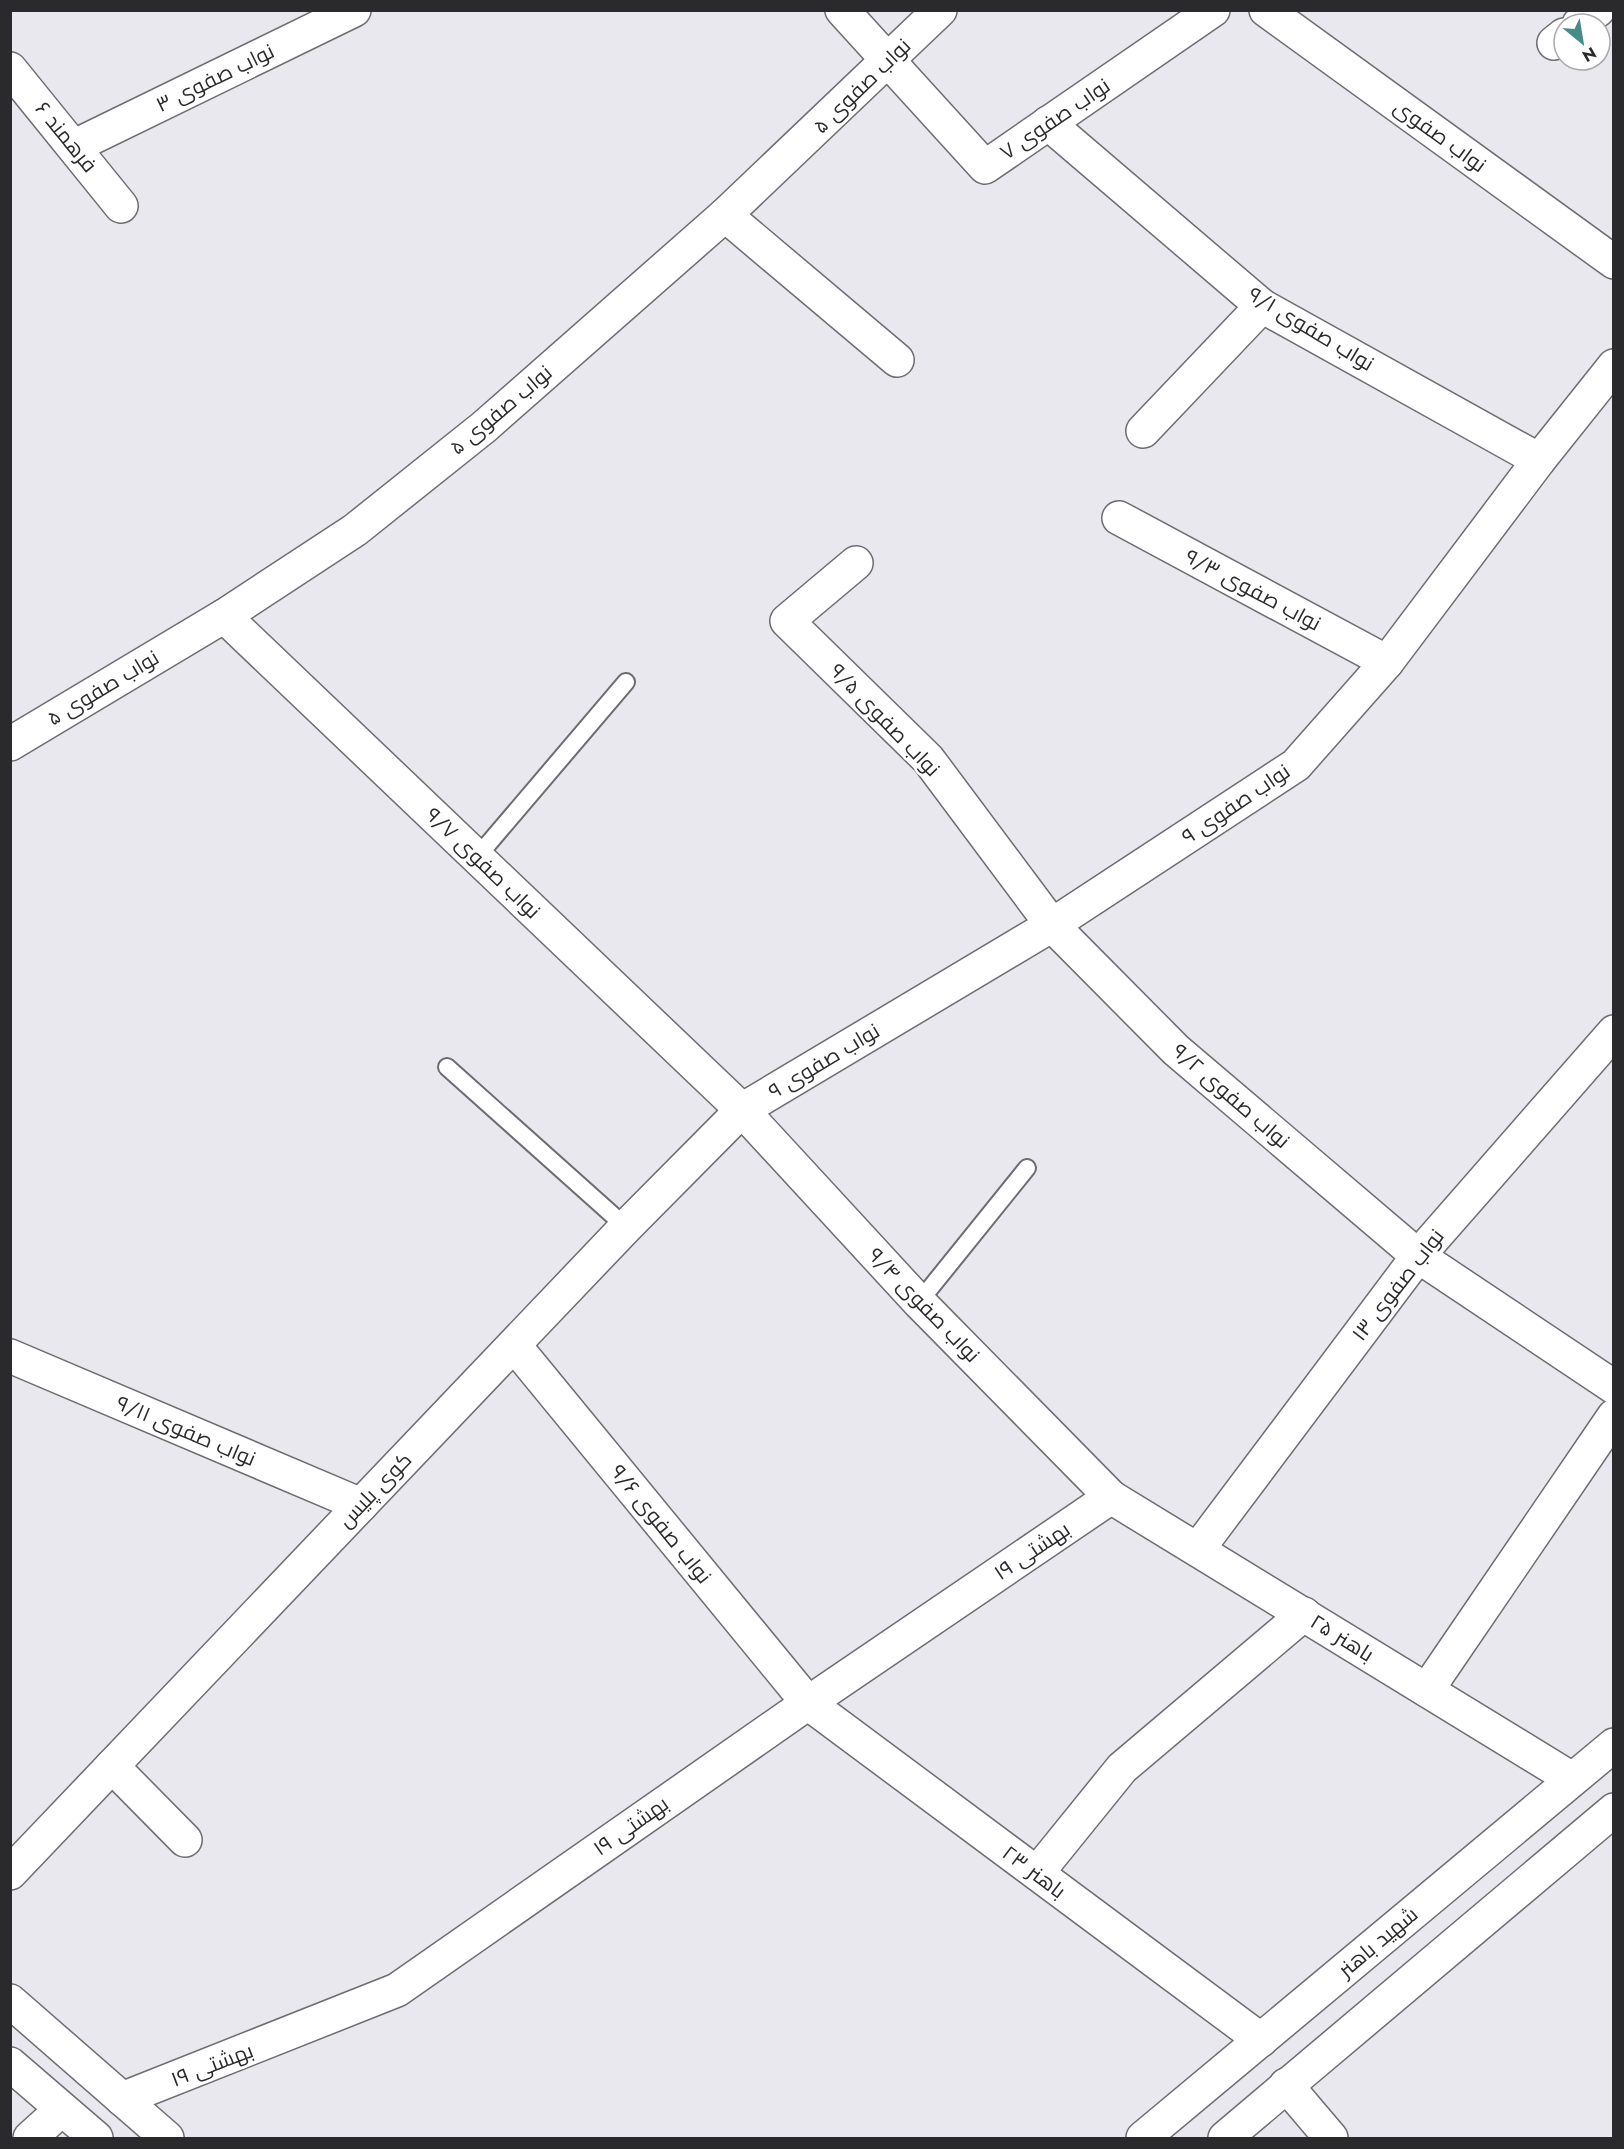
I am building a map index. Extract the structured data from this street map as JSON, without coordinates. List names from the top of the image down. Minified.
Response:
{"streets":{"street":["نواب صفوی ۳","نواب صفوی ۵","نواب صفوی ۷","نواب صفوی","فرهمند ۶","نواب صفوی ۹/۱","نواب صفوی ۹/۳","نواب صفوی ۹/۵","نواب صفوی ۹","نواب صفوی ۹/۷","نواب صفوی ۹/۲","نواب صفوی ۱۳","نواب صفوی ۹/۴","نواب صفوی ۹/۱۱","کوی پلیس","نواب صفوی ۹/۶","بهشتی ۱۹","باهنر ۲۵","باهنر ۲۳","شهید باهنر"]},"crossings":[["نواب صفوی ۳","فرهمند ۶"],["نواب صفوی ۵","نواب صفوی ۷"],["نواب صفوی ۵","نواب صفوی ۹/۷"],["نواب صفوی ۷","نواب صفوی ۹/۱"],["نواب صفوی ۹/۱","نواب صفوی ۹"],["نواب صفوی ۹/۳","نواب صفوی ۹"],["نواب صفوی ۹/۵","نواب صفوی ۹"],["نواب صفوی ۹/۵","نواب صفوی ۹/۲"],["نواب صفوی ۹","نواب صفوی ۹/۷"],["نواب صفوی ۹","نواب صفوی ۹/۲"],["نواب صفوی ۹","نواب صفوی ۹/۴"],["نواب صفوی ۹","کوی پلیس"],["نواب صفوی ۹/۷","نواب صفوی ۹/۴"],["نواب صفوی ۹/۷","کوی پلیس"],["نواب صفوی ۹/۲","نواب صفوی ۱۳"],["نواب صفوی ۱۳","باهنر ۲۵"],["نواب صفوی ۹/۴","کوی پلیس"],["نواب صفوی ۹/۴","بهشتی ۱۹"],["نواب صفوی ۹/۴","باهنر ۲۵"],["نواب صفوی ۹/۱۱","کوی پلیس"],["کوی پلیس","نواب صفوی ۹/۶"],["نواب صفوی ۹/۶","بهشتی ۱۹"],["نواب صفوی ۹/۶","باهنر ۲۳"],["بهشتی ۱۹","باهنر ۲۵"],["بهشتی ۱۹","باهنر ۲۳"],["باهنر ۲۵","شهید باهنر"],["باهنر ۲۳","شهید باهنر"]],"north":"bottom right"}
